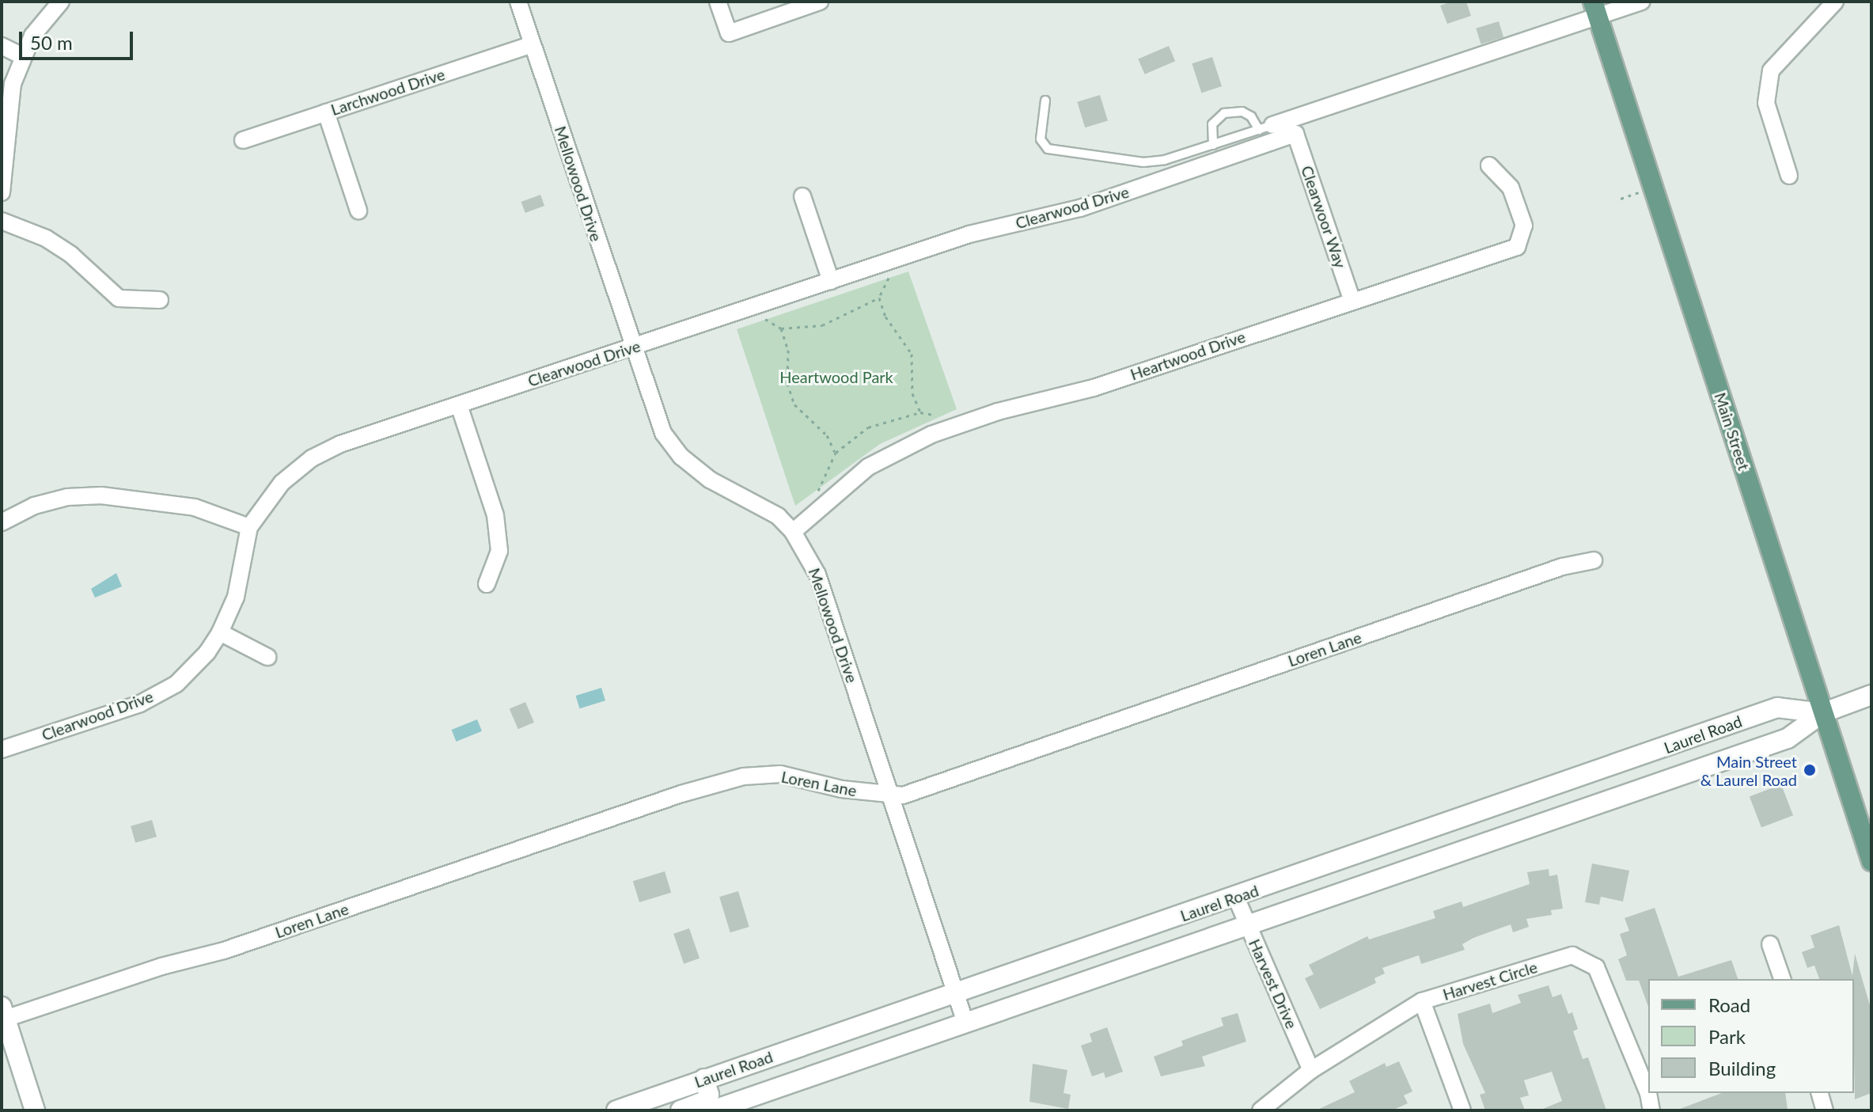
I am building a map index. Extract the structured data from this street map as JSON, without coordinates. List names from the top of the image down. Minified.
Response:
{"streets":{"main road":["Main Street","Laurel Road"],"street":["Larchwood Drive","Mellowood Drive","Clearwood Drive","Clearwoor Way","Heartwood Drive","Loren Lane","Harvest Circle","Harvest Drive"]},"crossings":[["Larchwood Drive","Mellowood Drive"],["Mellowood Drive","Clearwood Drive"],["Mellowood Drive","Heartwood Drive"],["Mellowood Drive","Loren Lane"],["Mellowood Drive","Laurel Road"],["Clearwood Drive","Clearwoor Way"],["Clearwoor Way","Heartwood Drive"],["Main Street","Laurel Road"],["Laurel Road","Harvest Drive"],["Harvest Circle","Harvest Drive"]],"parks":["Heartwood Park"],"places":["Main Street & Laurel Road"],"legend":["Road","Park","Building"],"scale_bar":"50 m"}
